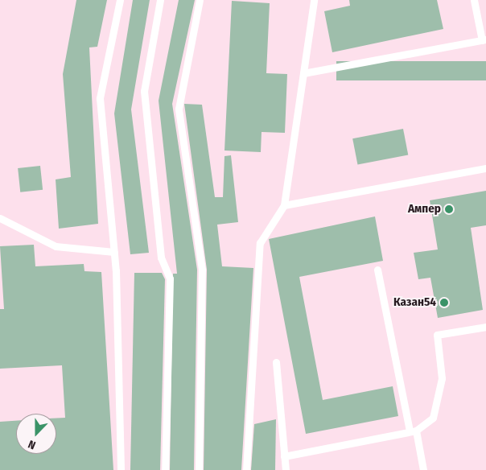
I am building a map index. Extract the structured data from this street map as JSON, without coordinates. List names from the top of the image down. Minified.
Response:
{"places":["Ампер","Казан54"],"north":"bottom"}
